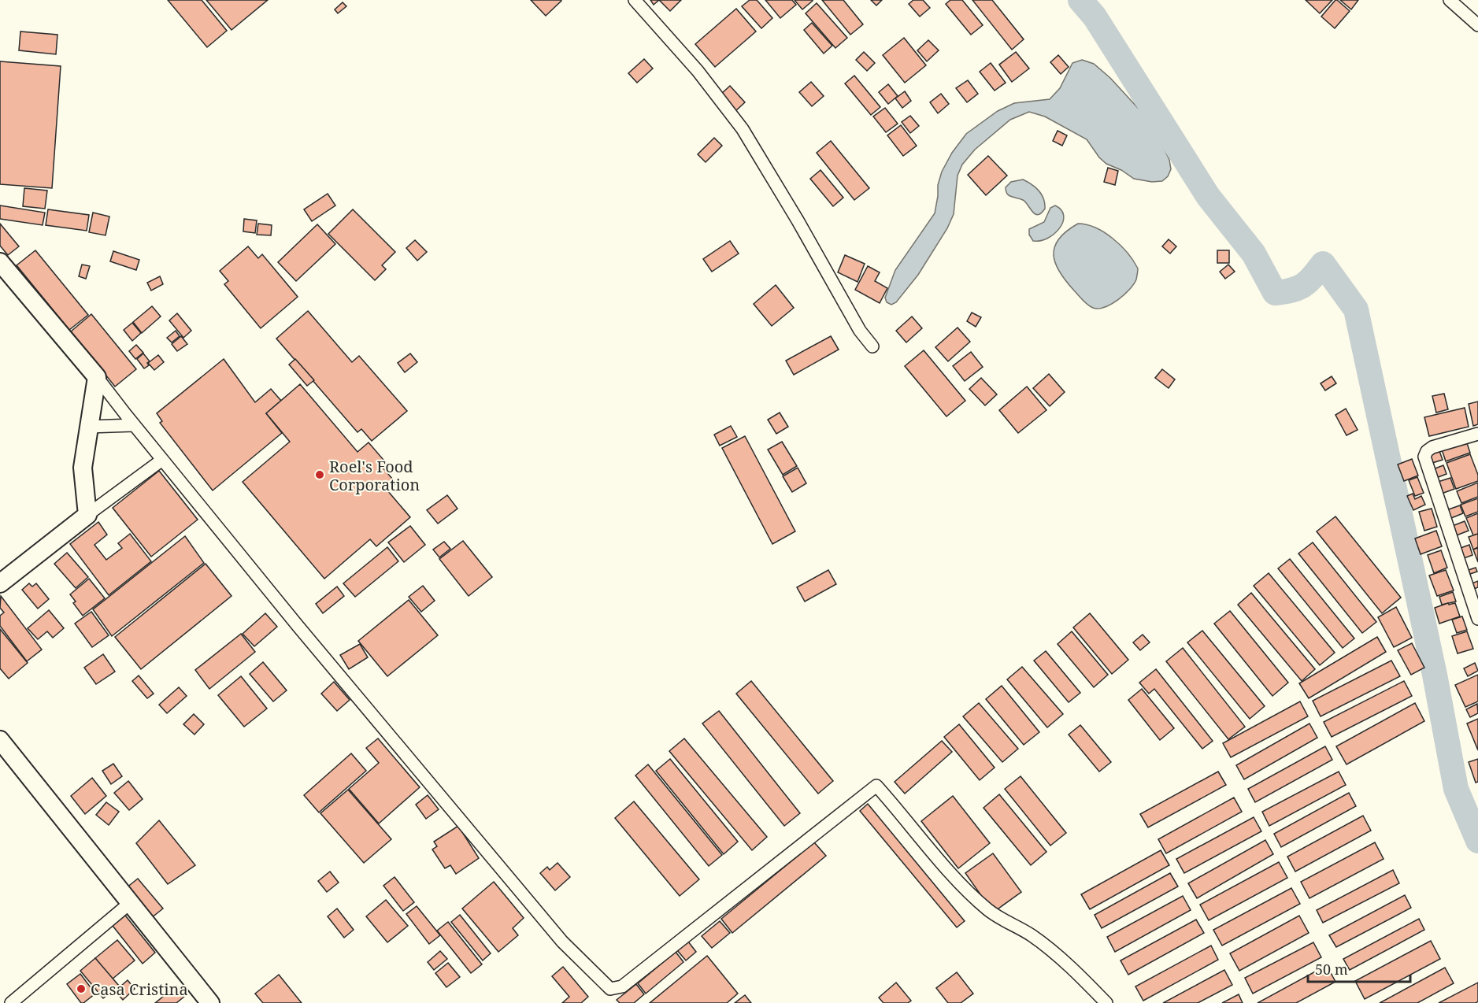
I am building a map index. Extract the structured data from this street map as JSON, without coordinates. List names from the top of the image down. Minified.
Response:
{"places":["Roel's Food Corporation","Casa Cristina"],"scale_bar":"50 m"}
